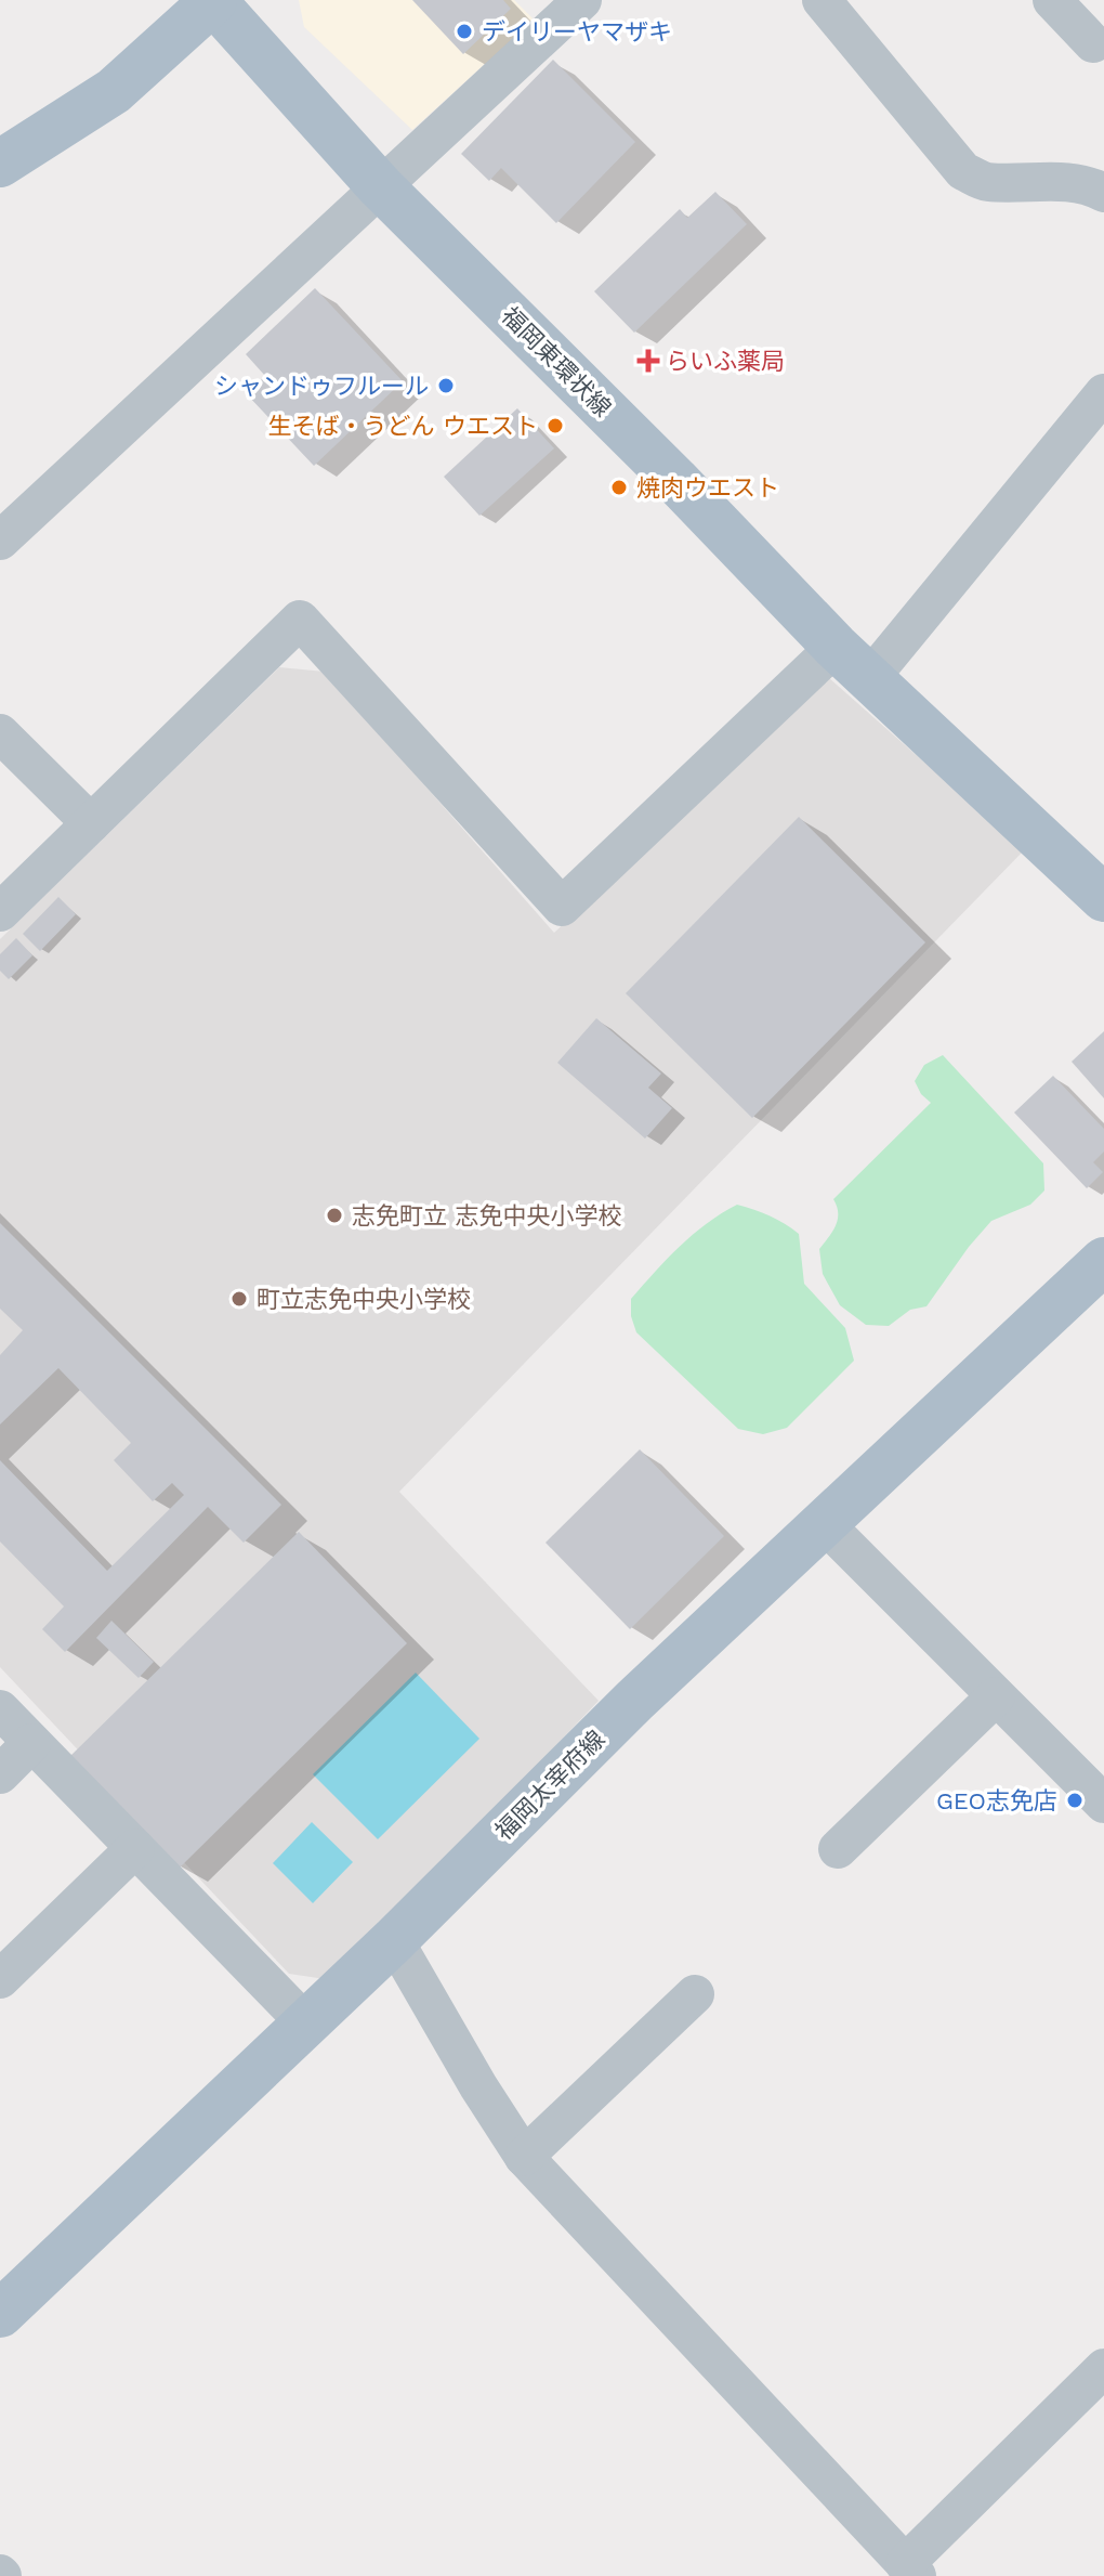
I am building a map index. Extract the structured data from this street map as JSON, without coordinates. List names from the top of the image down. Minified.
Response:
{"streets":{"main road":["福岡東環状線","福岡太宰府線"]},"places":{"other":["デイリーヤマザキ","シャンドゥフルール","生そば・うどん ウエスト","焼肉ウエスト","志免町立 志免中央小学校","町立志免中央小学校","GEO志免店"],"health":["らいふ薬局"]}}
